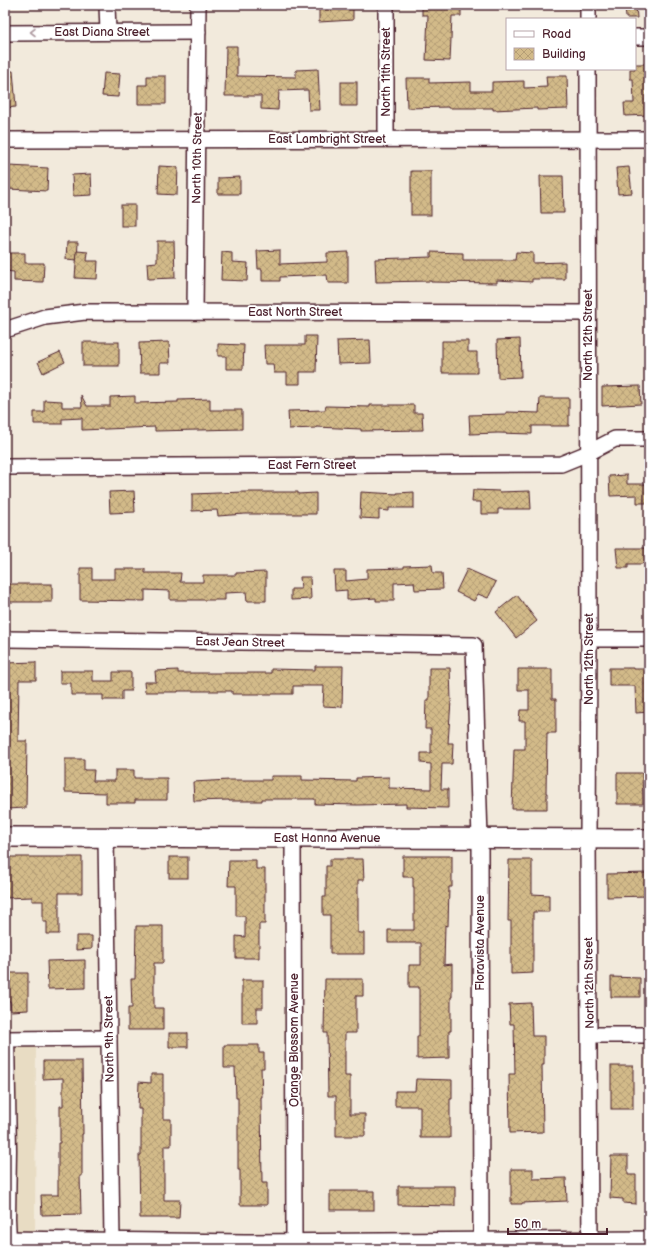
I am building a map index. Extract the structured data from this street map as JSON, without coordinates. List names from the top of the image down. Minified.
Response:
{"streets":{"street":["East Diana Street","North 11th Street","East Lambright Street","North 10th Street","East North Street","North 12th Street","East Fern Street","East Jean Street","East Hanna Avenue","Floravista Avenue","North 9th Street","Orange Blossom Avenue"]},"crossings":[["East Diana Street","North 10th Street"],["North 11th Street","East Lambright Street"],["East Lambright Street","North 10th Street"],["East Lambright Street","North 12th Street"],["North 10th Street","East North Street"],["East North Street","North 12th Street"],["North 12th Street","East Fern Street"],["North 12th Street","East Hanna Avenue"],["East Jean Street","Floravista Avenue"],["East Hanna Avenue","Floravista Avenue"],["East Hanna Avenue","North 9th Street"],["East Hanna Avenue","Orange Blossom Avenue"]],"one_way":["East Diana Street"],"legend":["Road","Building"],"scale_bar":"50 m"}
